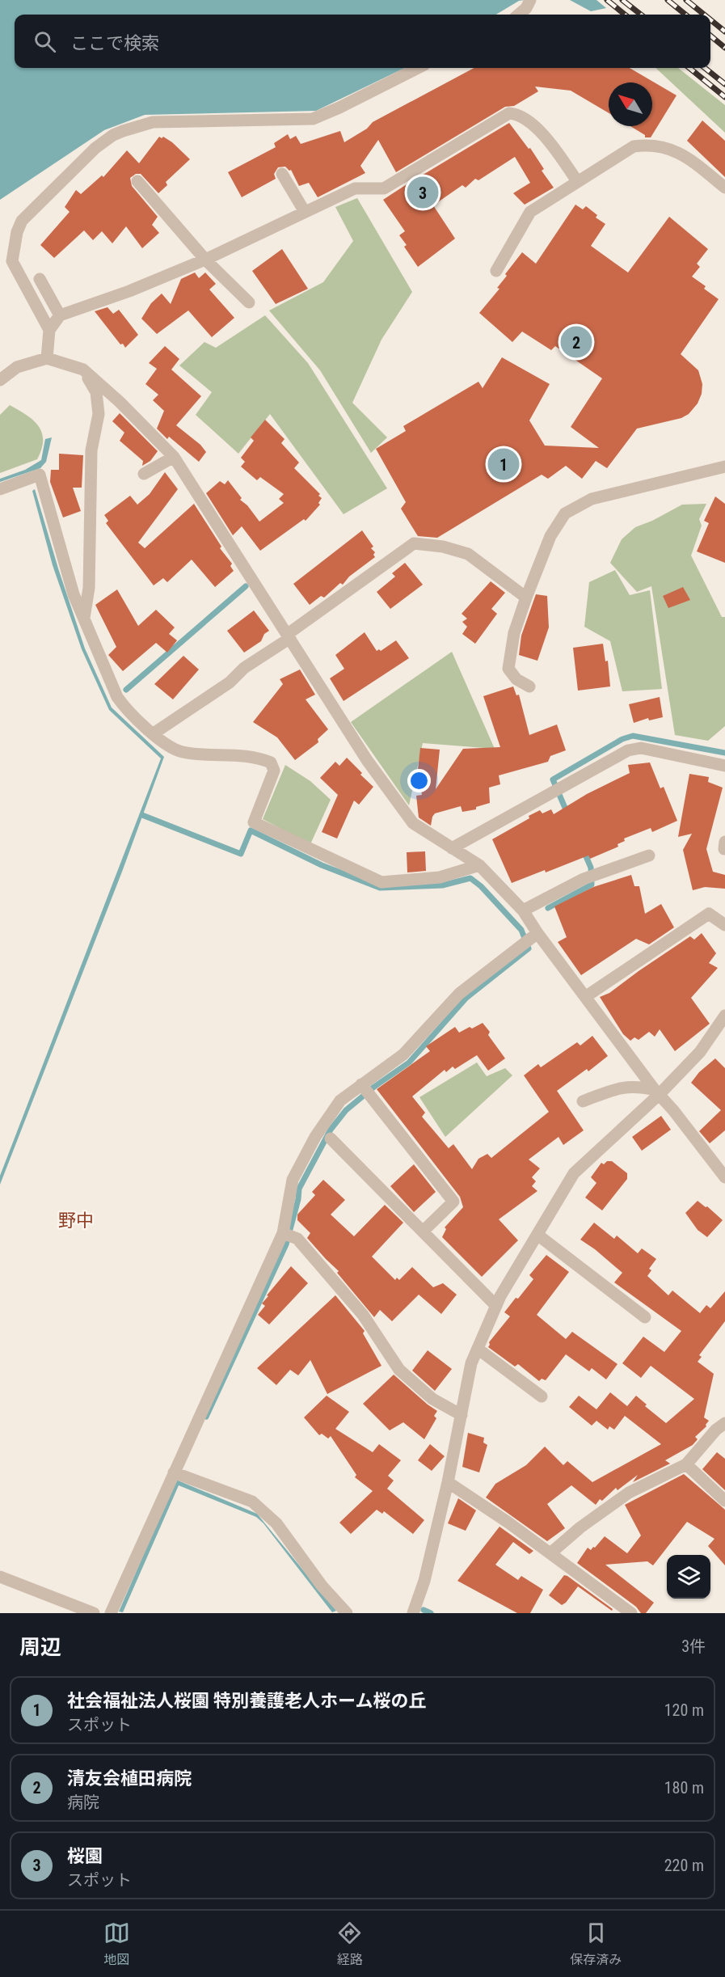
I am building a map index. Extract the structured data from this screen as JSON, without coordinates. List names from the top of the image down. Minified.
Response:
{"districts":["野中"],"north":"top left","page":{"search":"ここで検索","pins":["3","2","1"],"heading":["周辺","3件"],"list":[{"mark":"1","name":"社会福祉法人桜園 特別養護老人ホーム桜の丘","note":"スポット","value":"120 m"},{"mark":"2","name":"清友会植田病院","note":"病院","value":"180 m"},{"mark":"3","name":"桜園","note":"スポット","value":"220 m"}],"nav":["地図","経路","保存済み"]}}
